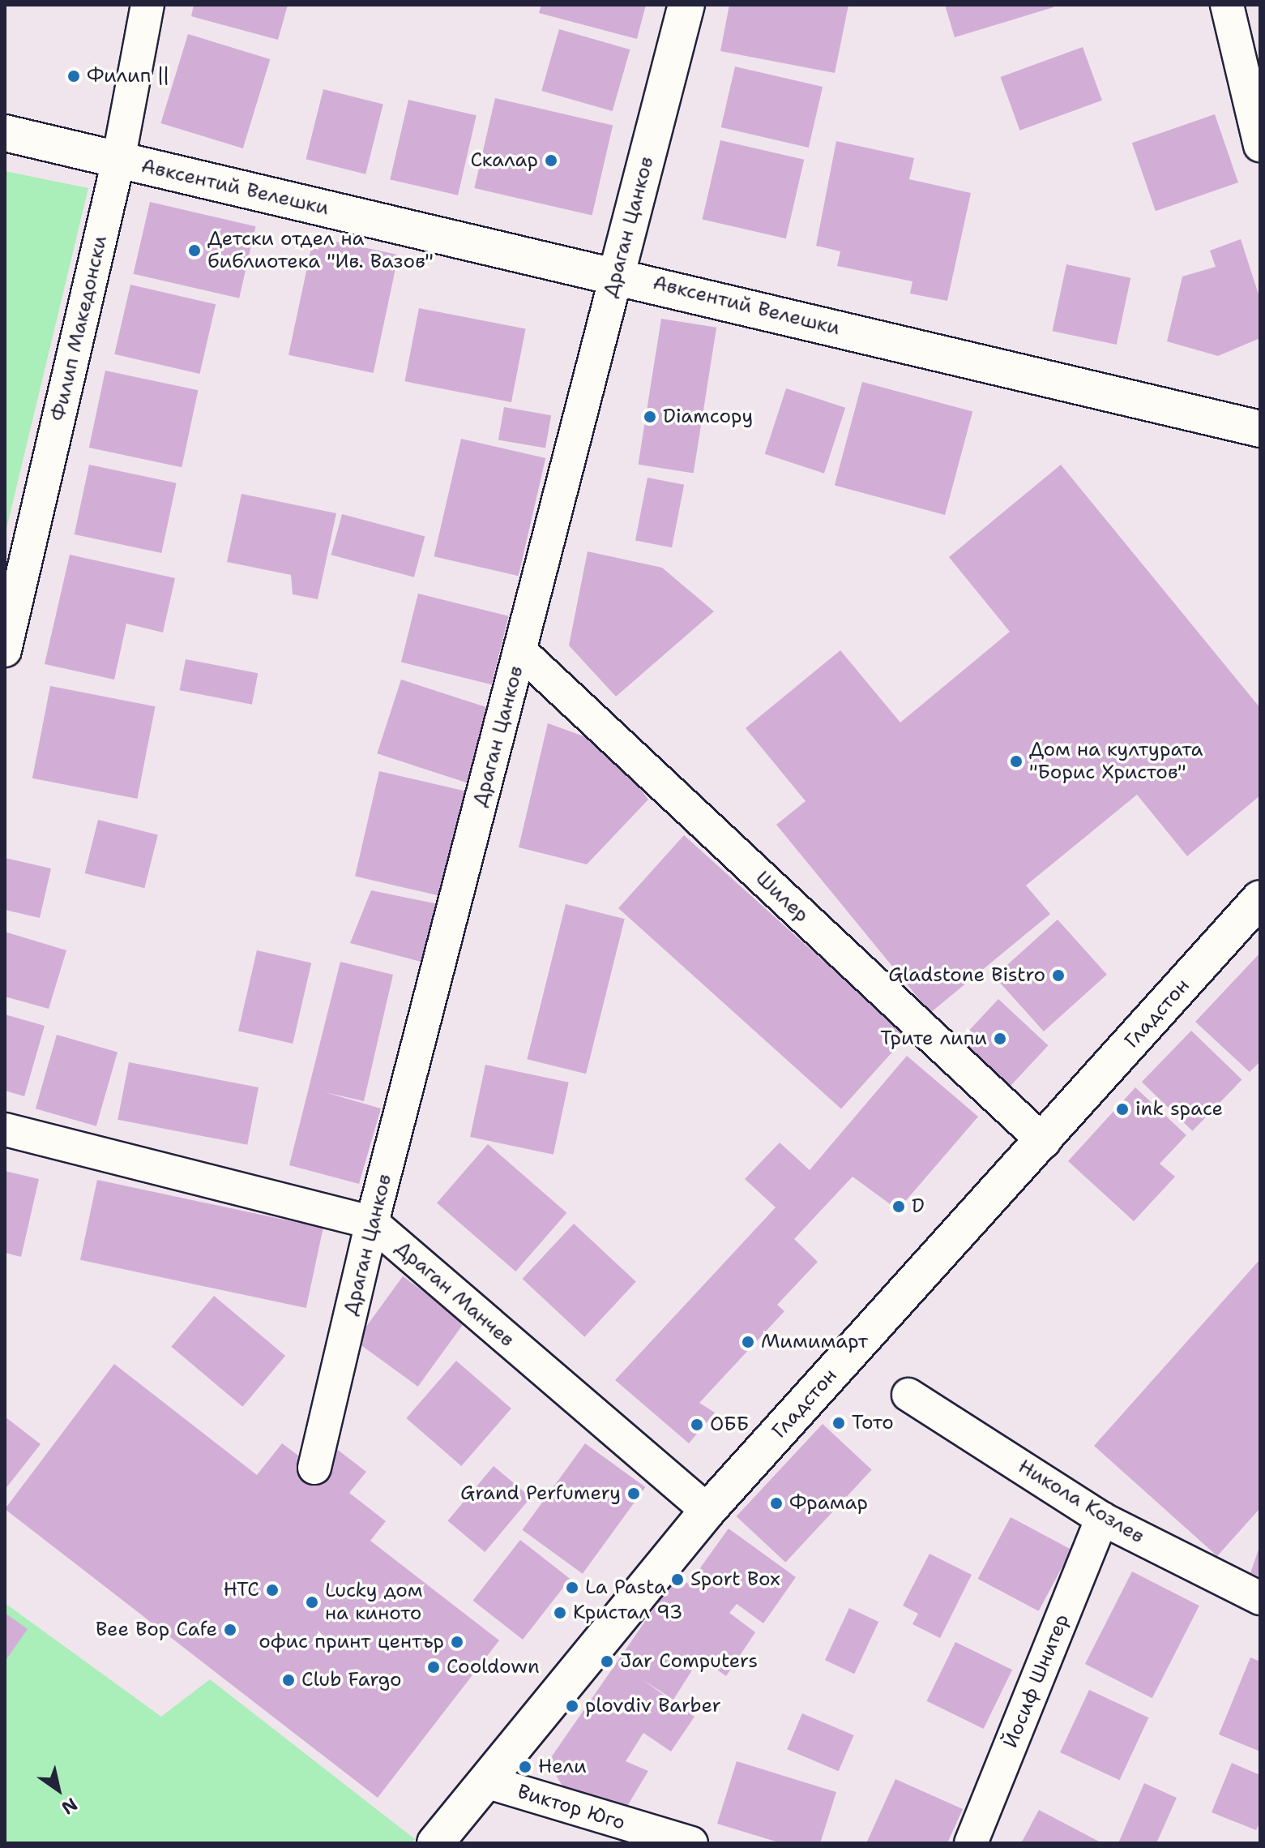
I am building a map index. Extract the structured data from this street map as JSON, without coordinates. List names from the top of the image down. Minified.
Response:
{"streets":{"street":["Авксентий Велешки","Драган Цанков","Филип Македонски","Шилер","Гладстон","Драган Манчев","Никола Козлев","Йосиф Шнитер","Виктор Юго"]},"crossings":[["Авксентий Велешки","Драган Цанков"],["Авксентий Велешки","Филип Македонски"],["Драган Цанков","Шилер"],["Драган Цанков","Драган Манчев"],["Шилер","Гладстон"],["Гладстон","Драган Манчев"],["Гладстон","Виктор Юго"],["Никола Козлев","Йосиф Шнитер"]],"places":["Филип ||","Скалар","Детски отдел на библиотека \"Ив. Вазов\"","Diamcopy","Дом на културата \"Борис Христов\"","Gladstone Bistro","Трите липи","ink space","D","Мимимарт","Тото","ОББ","Grand Perfumery","Фрамар","Sport Box","La Pasta","НТС","Lucky дом на киното","Кристал 93","Bee Bop Cafe","офис принт център","Jar Computers","Cooldown","Club Fargo","plovdiv Barber","Нели"],"north":"bottom right"}
